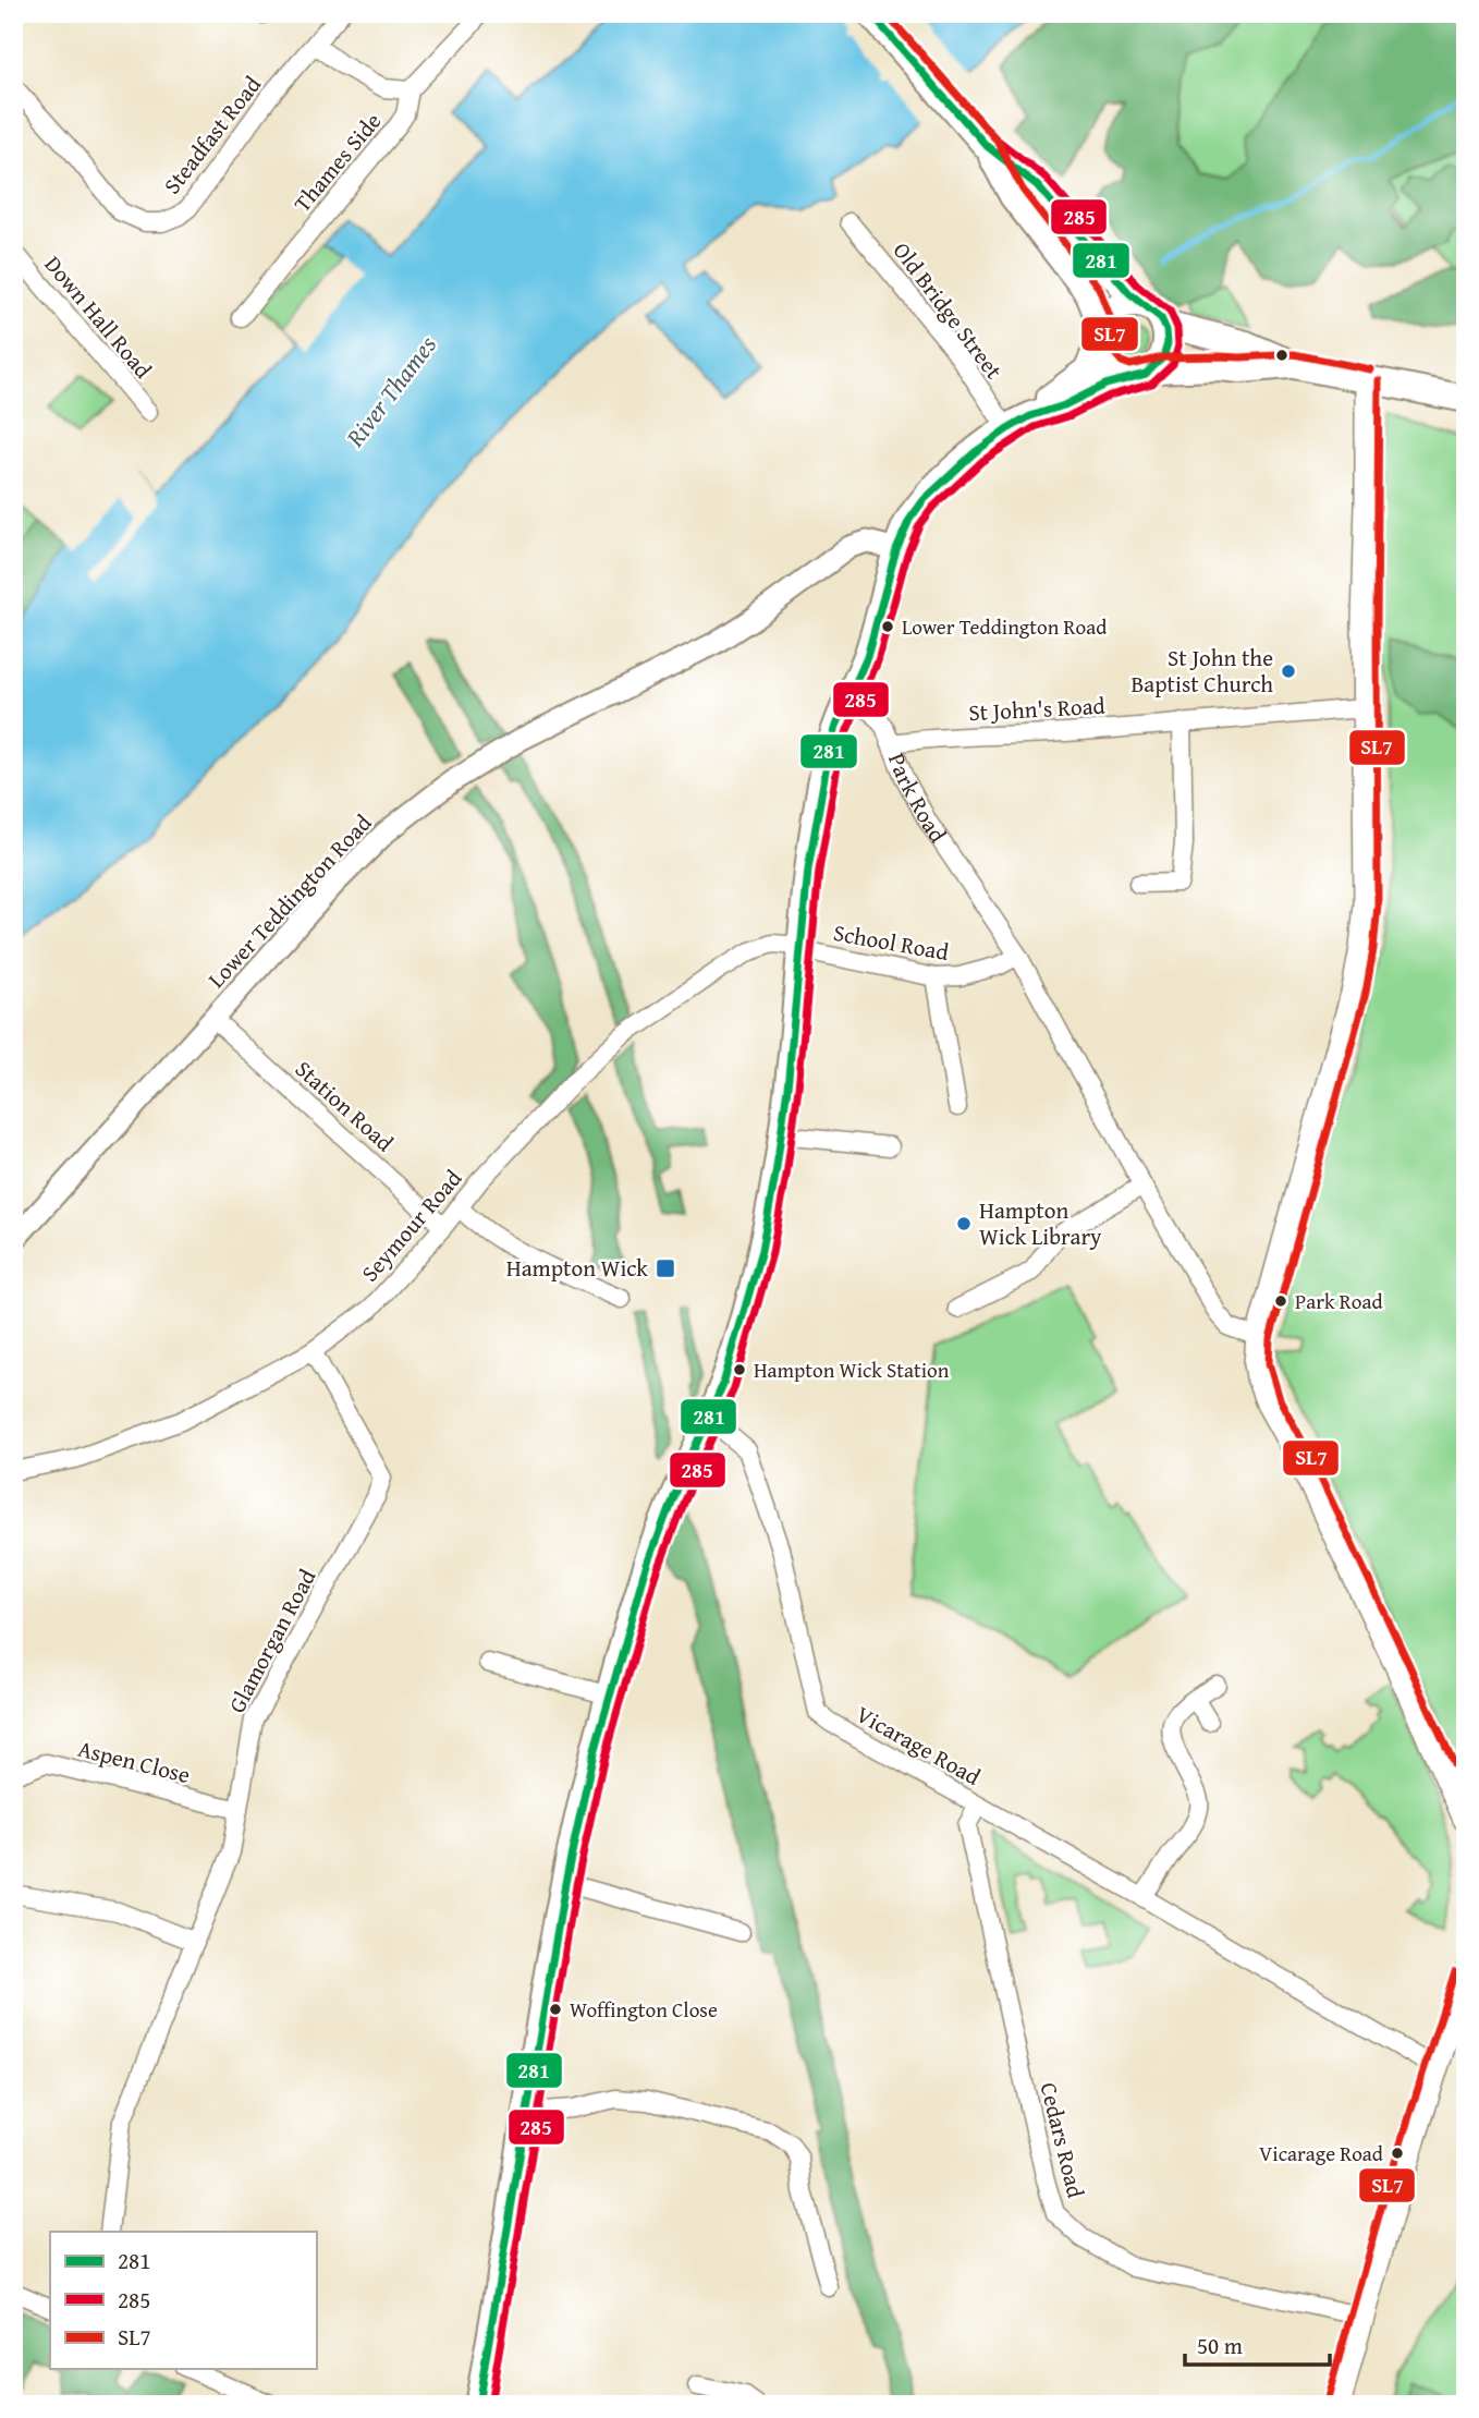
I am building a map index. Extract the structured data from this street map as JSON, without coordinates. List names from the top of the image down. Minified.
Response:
{"streets":{"street":["Steadfast Road","Thames Side","Old Bridge Street","Down Hall Road","St John's Road","Park Road","Lower Teddington Road","School Road","Station Road","Seymour Road","Glamorgan Road","Vicarage Road","Aspen Close","Cedars Road"]},"crossings":[["St John's Road","Park Road"],["Park Road","School Road"],["Lower Teddington Road","Station Road"],["School Road","Seymour Road"],["Station Road","Seymour Road"],["Seymour Road","Glamorgan Road"],["Glamorgan Road","Aspen Close"],["Vicarage Road","Cedars Road"]],"water":["River Thames"],"places":{"other":["Lower Teddington Road","St John the Baptist Church","Hampton Wick Library","Park Road","Hampton Wick Station","Woffington Close","Vicarage Road"],"transit":["Hampton Wick"]},"lines":["transit line 281","transit line 285","transit line SL7"],"legend":["281","285","SL7"],"scale_bar":"50 m"}
